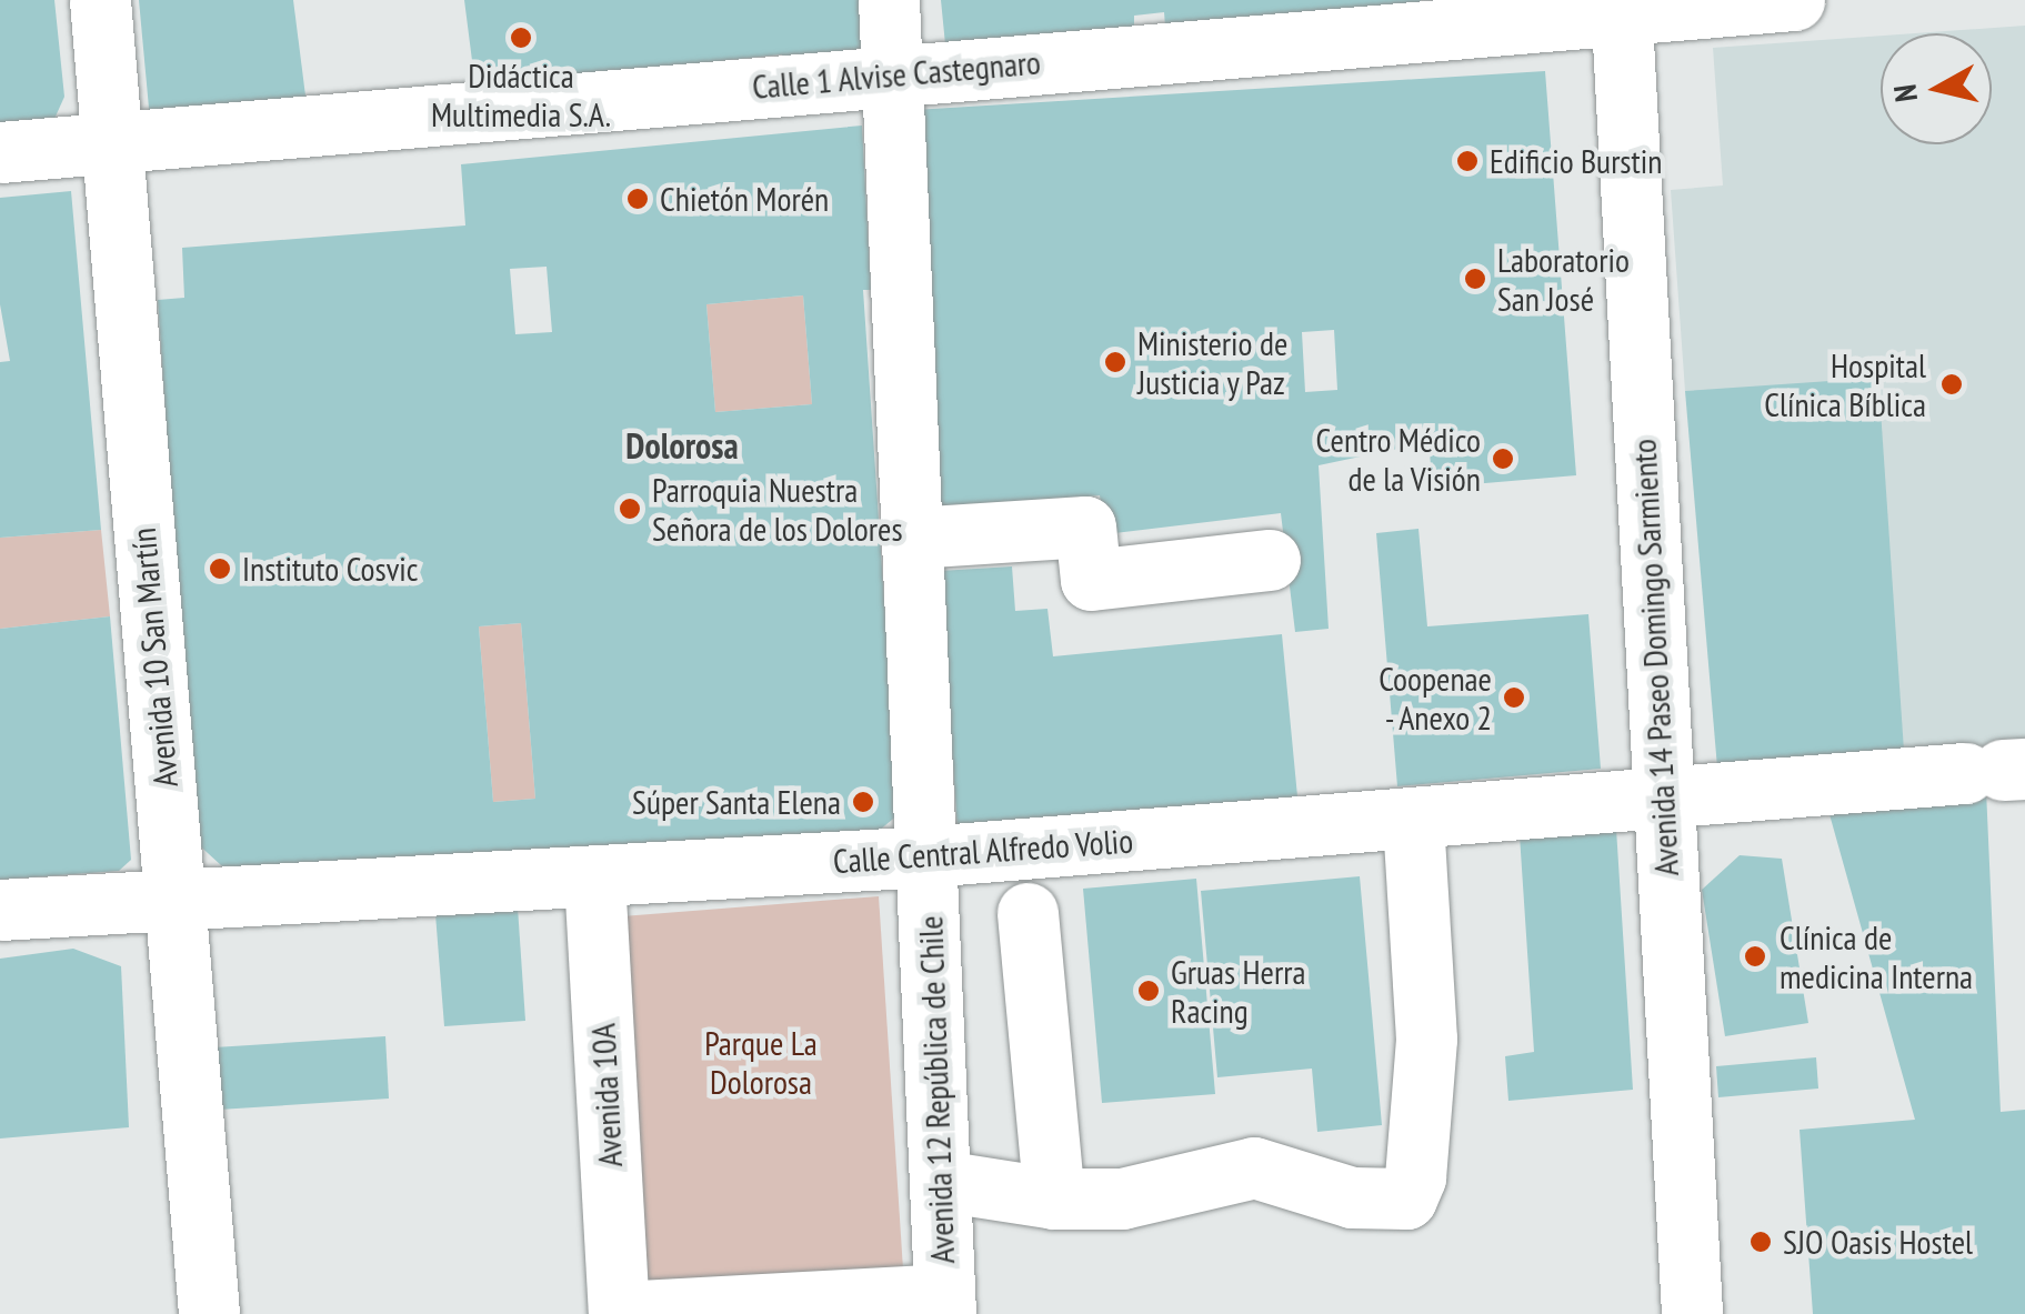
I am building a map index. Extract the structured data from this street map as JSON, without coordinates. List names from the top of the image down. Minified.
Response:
{"streets":{"street":["Calle 1 Alvise Castegnaro","Avenida 10 San Martín","Avenida 14 Paseo Domingo Sarmiento","Calle Central Alfredo Volio","Avenida 12 República de Chile","Avenida 10A"]},"crossings":[["Calle 1 Alvise Castegnaro","Avenida 10 San Martín"],["Calle 1 Alvise Castegnaro","Avenida 14 Paseo Domingo Sarmiento"],["Calle 1 Alvise Castegnaro","Avenida 12 República de Chile"],["Avenida 10 San Martín","Calle Central Alfredo Volio"],["Avenida 14 Paseo Domingo Sarmiento","Calle Central Alfredo Volio"],["Calle Central Alfredo Volio","Avenida 12 República de Chile"],["Calle Central Alfredo Volio","Avenida 10A"]],"districts":["Dolorosa"],"parks":["Parque La Dolorosa"],"places":["Didáctica Multimedia S.A.","Edificio Burstin","Chietón Morén","Laboratorio San José","Ministerio de Justicia y Paz","Hospital Clínica Bíblica","Centro Médico de la Visión","Parroquia Nuestra Señora de los Dolores","Instituto Cosvic","Coopenae - Anexo 2","Súper Santa Elena","Clínica de medicina Interna","Gruas Herra Racing","SJO Oasis Hostel"],"north":"left"}
